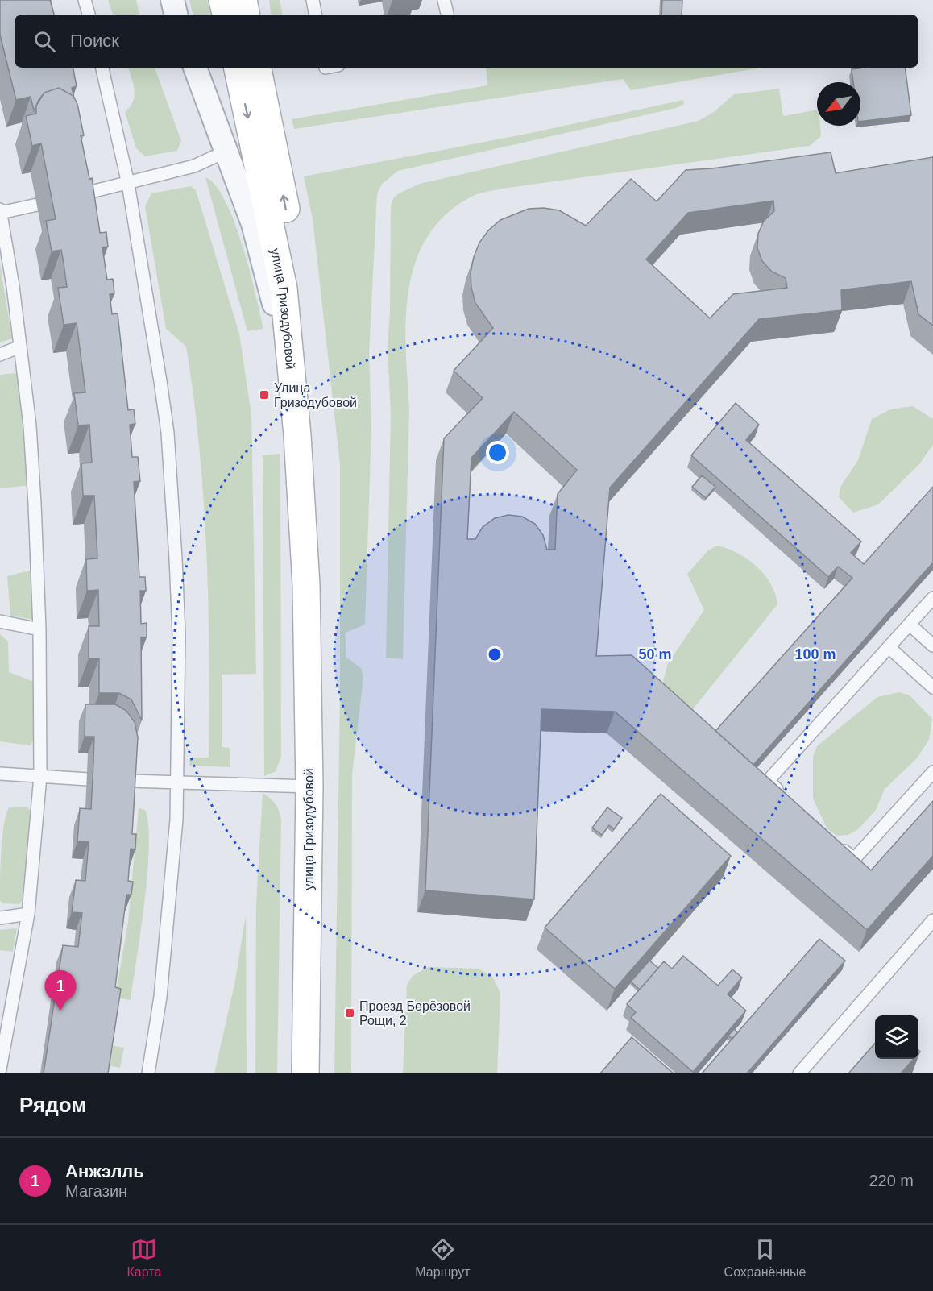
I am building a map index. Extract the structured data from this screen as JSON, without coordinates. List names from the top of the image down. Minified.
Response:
{"streets":{"street":["улица Гризодубовой"]},"places":{"transit":["Улица Гризодубовой","Проезд Берёзовой Рощи, 2"]},"north":"bottom left","page":{"search":"Поиск","pins":"1","heading":"Рядом","list":[{"mark":"1","name":"Анжэлль","note":"Магазин","value":"220 m"}],"nav":["Карта","Маршрут","Сохранённые"]},"rings":["50 m","100 m"]}
